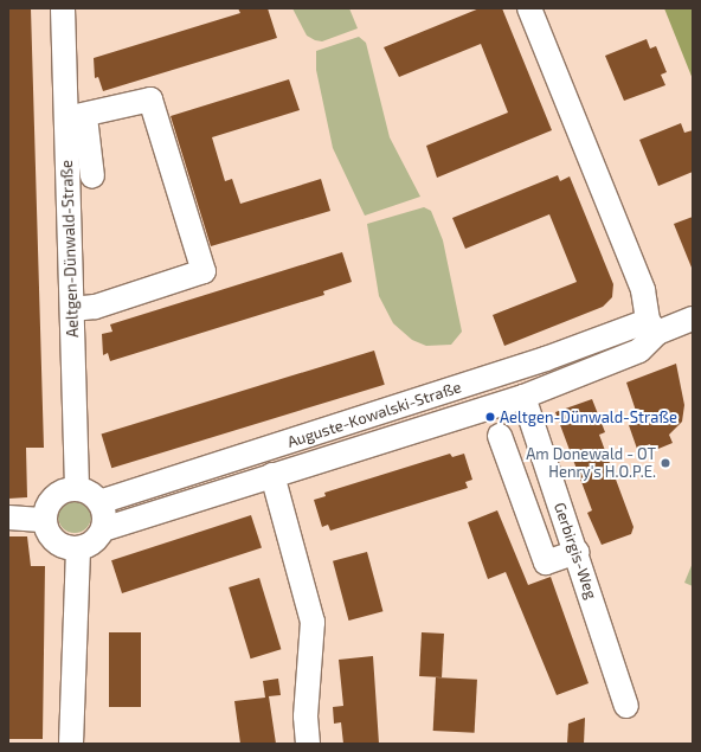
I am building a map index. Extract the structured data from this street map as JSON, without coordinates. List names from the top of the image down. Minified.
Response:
{"streets":{"street":["Aeltgen-Dünwald-Straße","Auguste-Kowalski-Straße","Gerbirgis-Weg"]},"crossings":[["Aeltgen-Dünwald-Straße","Auguste-Kowalski-Straße"],["Auguste-Kowalski-Straße","Gerbirgis-Weg"]],"places":["Aeltgen-Dünwald-Straße","Am Donewald - OT Henry's H.O.P.E."]}
